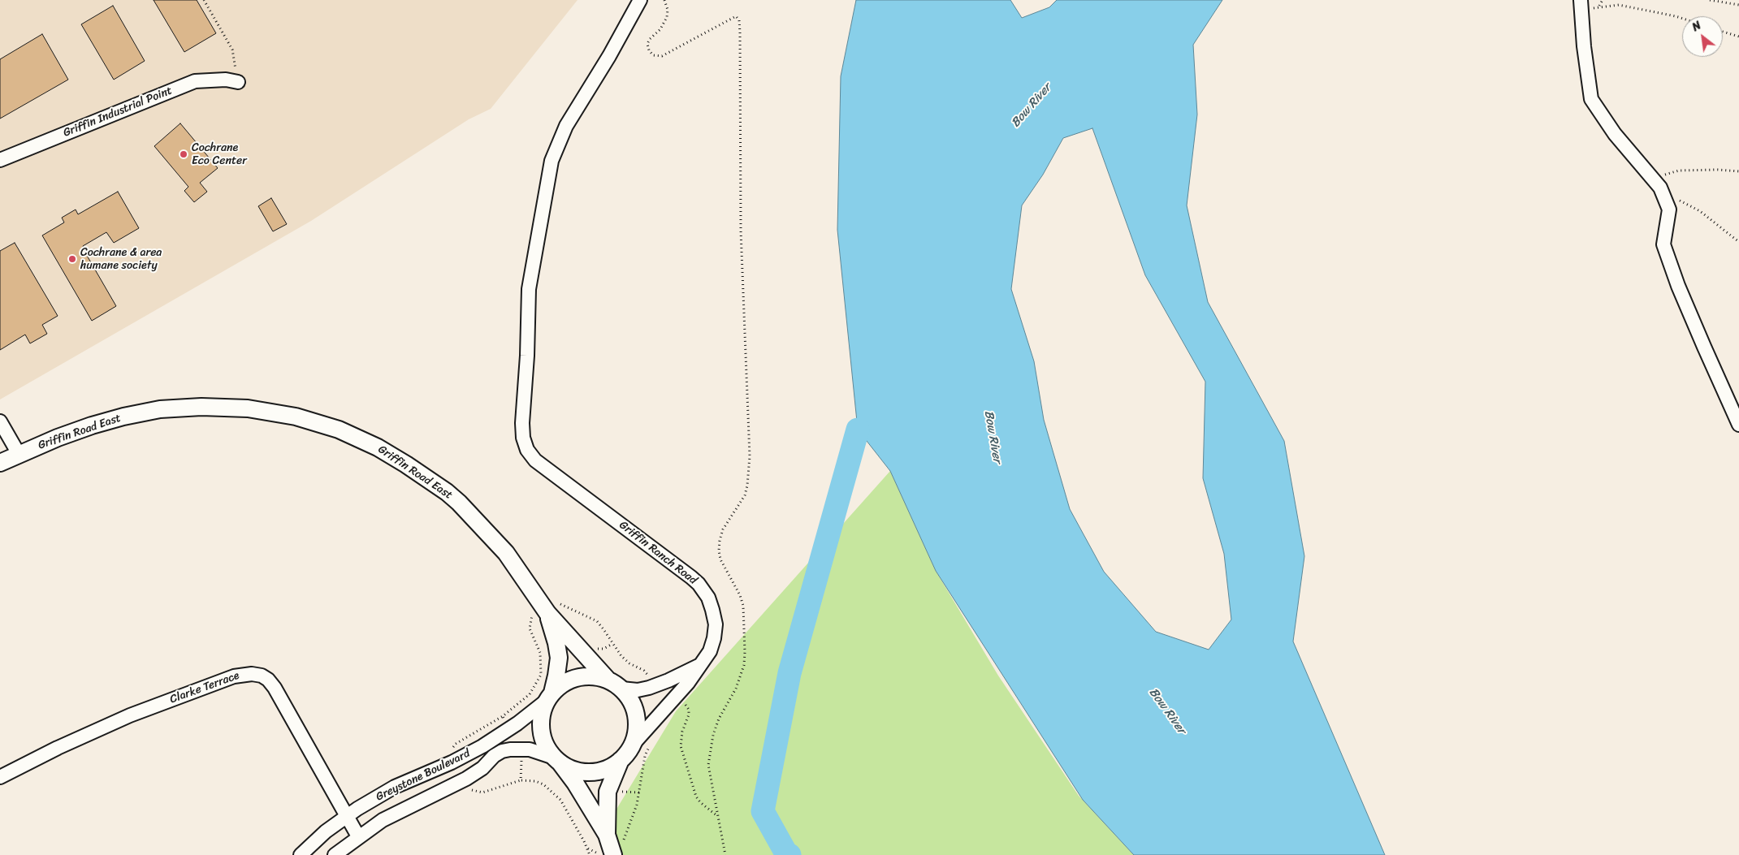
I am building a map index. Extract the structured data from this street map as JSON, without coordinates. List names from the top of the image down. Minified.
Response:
{"streets":{"main road":["Griffin Road East"],"street":["Griffin Industrial Point","Griffin Ranch Road","Clarke Terrace","Greystone Boulevard"]},"crossings":[["Griffin Road East","Griffin Ranch Road"],["Griffin Road East","Greystone Boulevard"],["Griffin Ranch Road","Greystone Boulevard"],["Clarke Terrace","Greystone Boulevard"]],"water":["Bow River"],"places":["Cochrane Eco Center","Cochrane & area humane society"],"north":"top left"}
